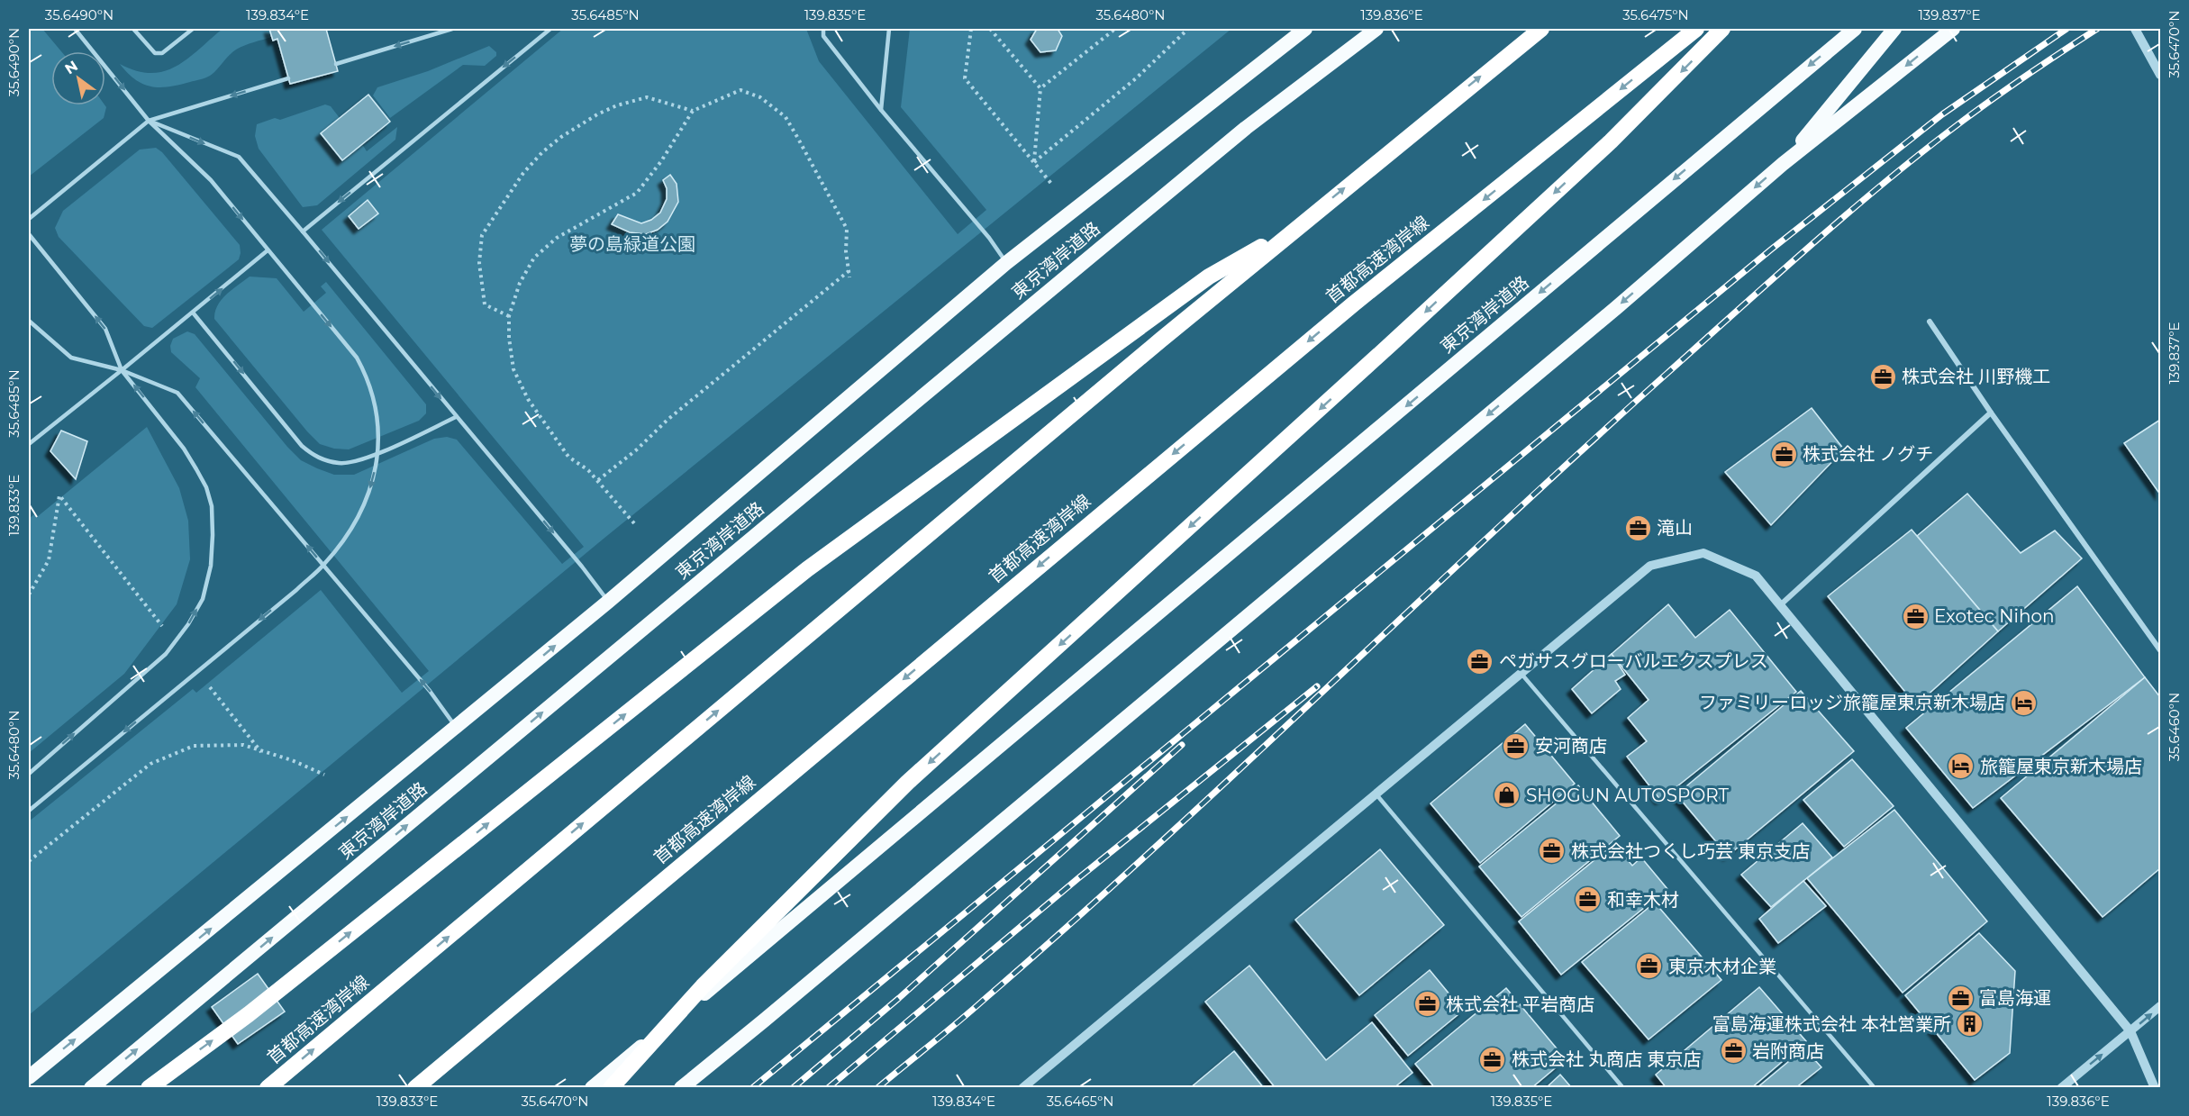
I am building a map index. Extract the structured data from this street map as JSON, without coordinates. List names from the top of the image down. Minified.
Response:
{"streets":{"highway":["首都高速湾岸線","東京湾岸道路"]},"parks":["夢の島緑道公園"],"places":{"office":["株式会社 川野機工","株式会社 ノグチ","滝山","Exotec Nihon","ペガサスグローバルエクスプレス","安河商店","株式会社つくし巧芸 東京支店","和幸木材","東京木材企業","富島海運","株式会社 平岩商店","岩附商店","株式会社 丸商店 東京店"],"hotel":["ファミリーロッジ旅籠屋東京新木場店","旅籠屋東京新木場店"],"shop":["SHOGUN AUTOSPORT"],"building":["富島海運株式会社 本社営業所"]},"north":"top left","coordinates":["35.6490°N","139.834°E","35.6485°N","139.835°E","35.6480°N","139.836°E","35.6475°N","139.837°E","35.6470°N","139.833°E","35.6460°N","35.6465°N"]}
